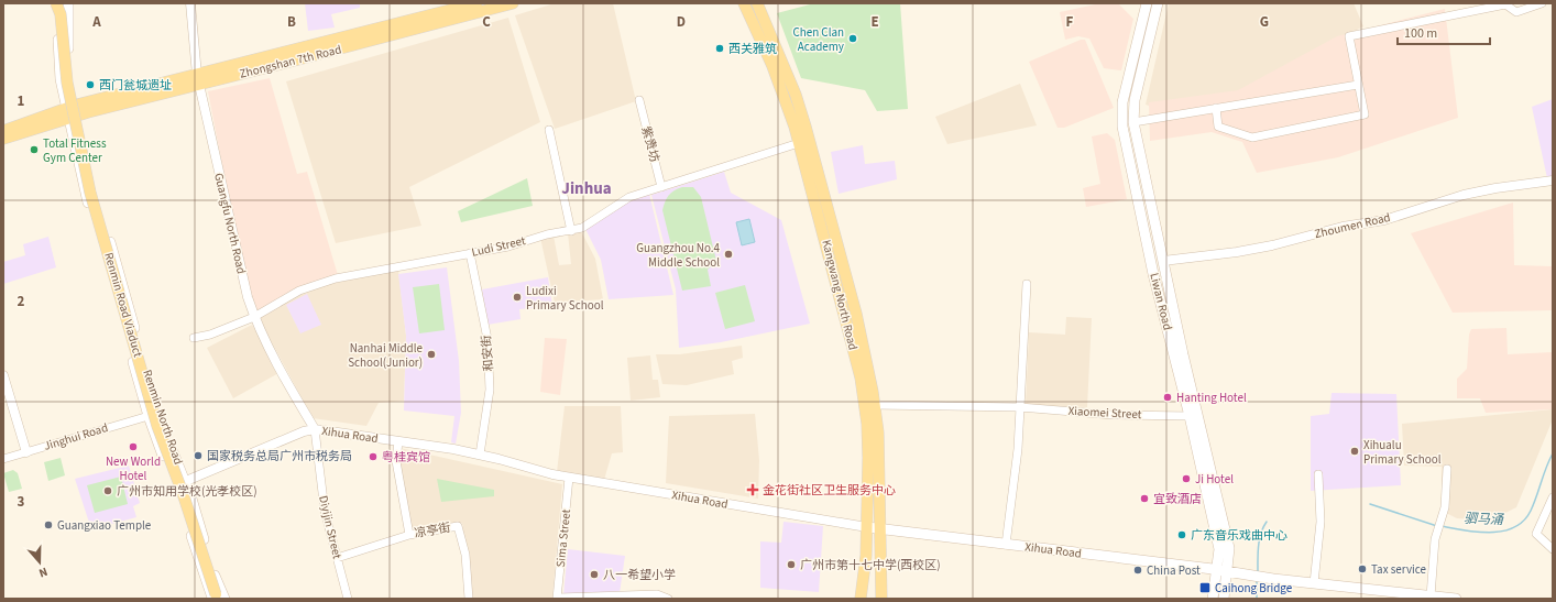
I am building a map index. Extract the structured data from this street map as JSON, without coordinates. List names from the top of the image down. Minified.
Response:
{"streets":{"main road":["Zhongshan 7th Road","Kangwang North Road","Liwan Road","Renmin Road Viaduct","Renmin North Road","Xihua Road"],"street":["紫贵坊","Guangfu North Road","Zhoumen Road","Ludi Street","和安街","Xiaomei Street","Jinghui Road","Diyijin Street","凉亭街","Sima Street"]},"crossings":[["Zhongshan 7th Road","Guangfu North Road"],["Zhongshan 7th Road","Renmin North Road"],["紫贵坊","Ludi Street"],["Guangfu North Road","Ludi Street"],["Guangfu North Road","Xihua Road"],["Guangfu North Road","Diyijin Street"],["Zhoumen Road","Liwan Road"],["Ludi Street","Kangwang North Road"],["Ludi Street","和安街"],["Kangwang North Road","Xiaomei Street"],["Kangwang North Road","Xihua Road"],["Liwan Road","Xiaomei Street"],["Liwan Road","Xihua Road"],["Renmin Road Viaduct","Renmin North Road"],["和安街","Xihua Road"],["Renmin North Road","Xihua Road"],["Renmin North Road","Jinghui Road"],["Xihua Road","Diyijin Street"],["Xihua Road","Sima Street"],["Diyijin Street","凉亭街"]],"districts":["Jinhua"],"water":["驷马涌"],"places":{"other":["Chen Clan Academy","西关雅筑","西门瓮城遗址","Total Fitness Gym Center","Guangzhou No.4 Middle School","Ludixi Primary School","Nanhai Middle School(Junior)","Hanting Hotel","New World Hotel","Xihualu Primary School","国家税务总局广州市税务局","粤桂宾馆","Ji Hotel","广州市知用学校(光孝校区)","宜致酒店","Guangxiao Temple","广东音乐戏曲中心","广州市第十七中学(西校区)","Tax service","China Post","八一希望小学"],"health":["金花街社区卫生服务中心"],"transit":["Caihong Bridge"]},"scale_bar":"100 m","north":"bottom","grid":{"columns":["A","B","C","D","E","F","G"],"rows":["1","2","3"]}}
